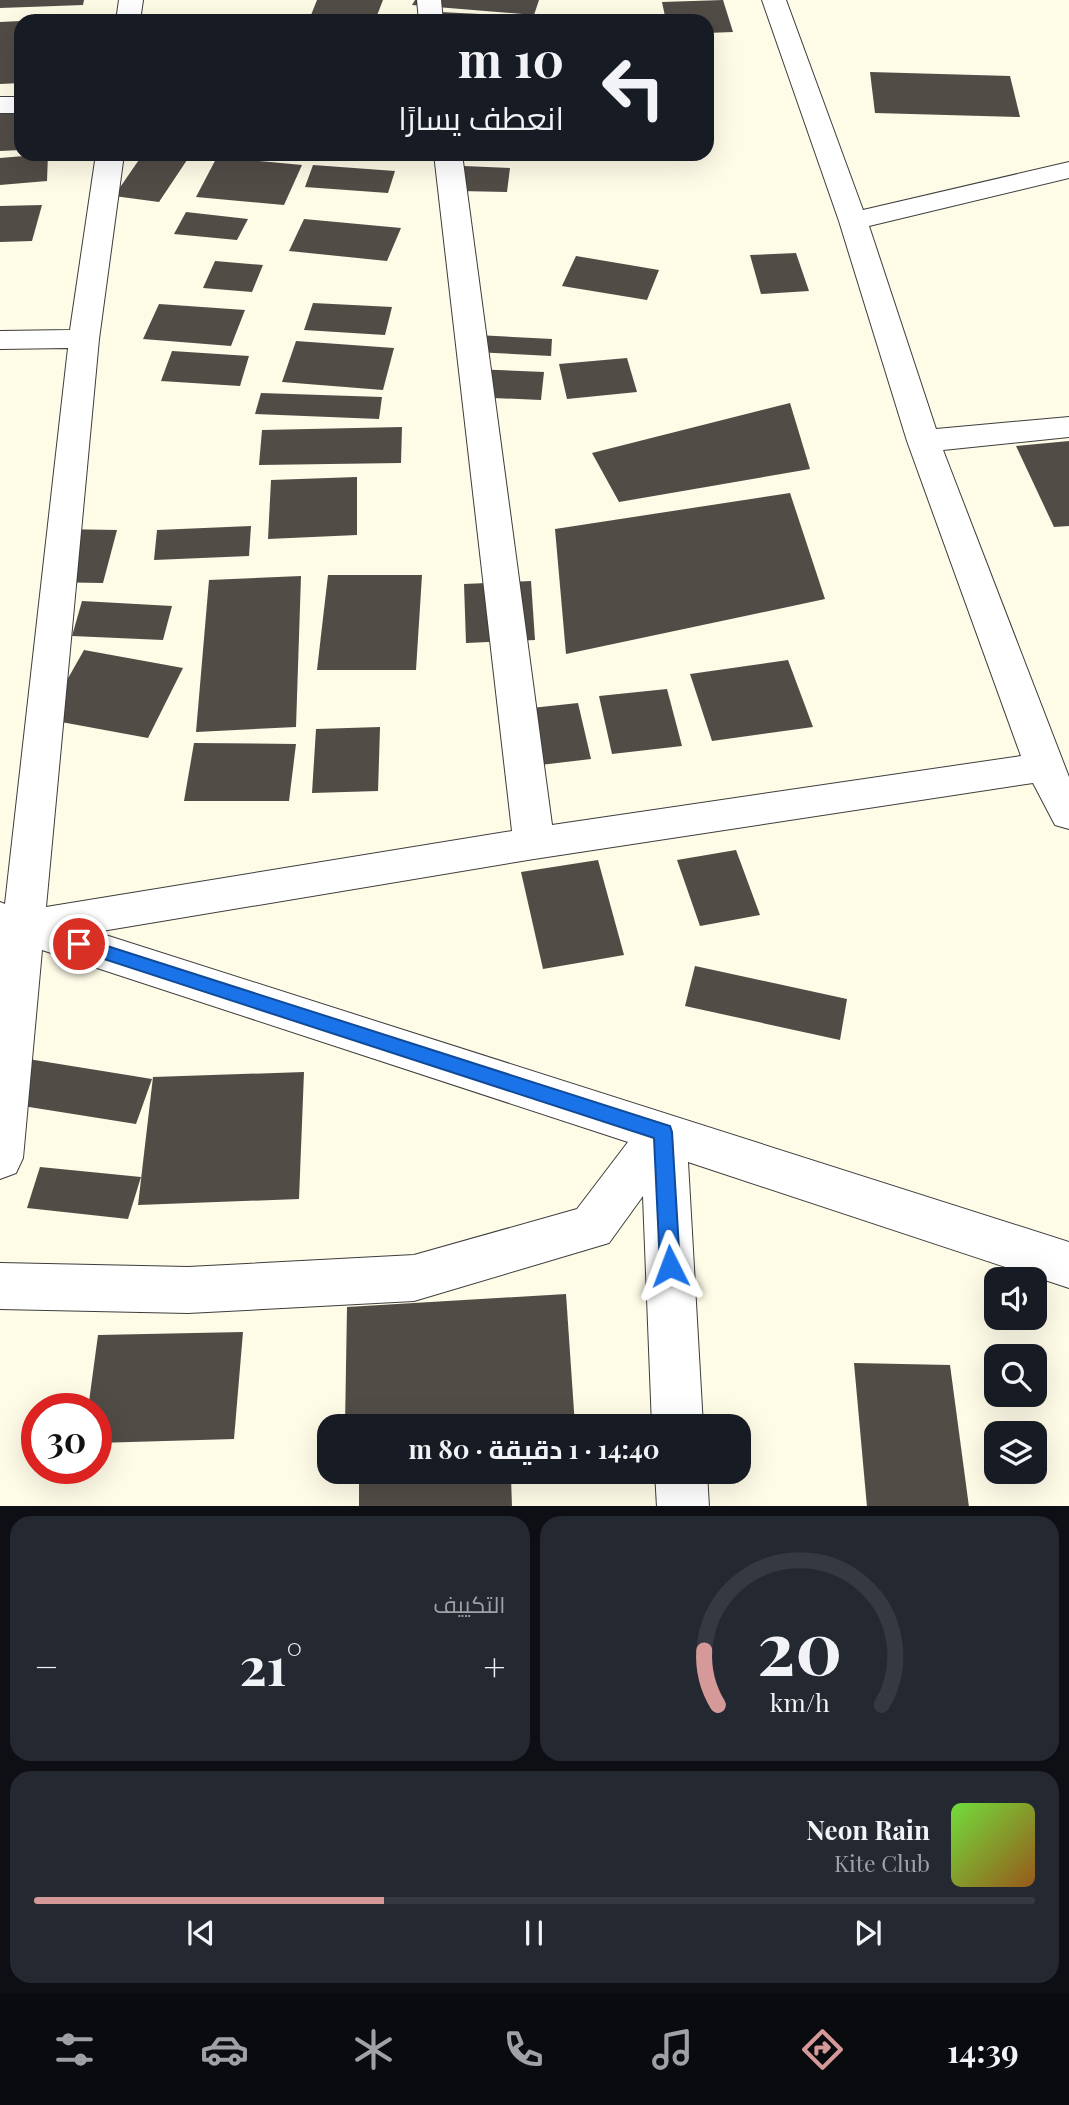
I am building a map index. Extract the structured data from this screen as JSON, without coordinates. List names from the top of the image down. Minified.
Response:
{"page":{"turn":["10 m","انعطف يسارًا"],"limit":"30","trip":"14:40 · 1 دقيقة · 80 m","tile":"التكييف","heat":["−","21°","+"],"song":["Neon Rain","Kite Club"],"tabs":"14:39","gauge":["20","km/h"]}}
